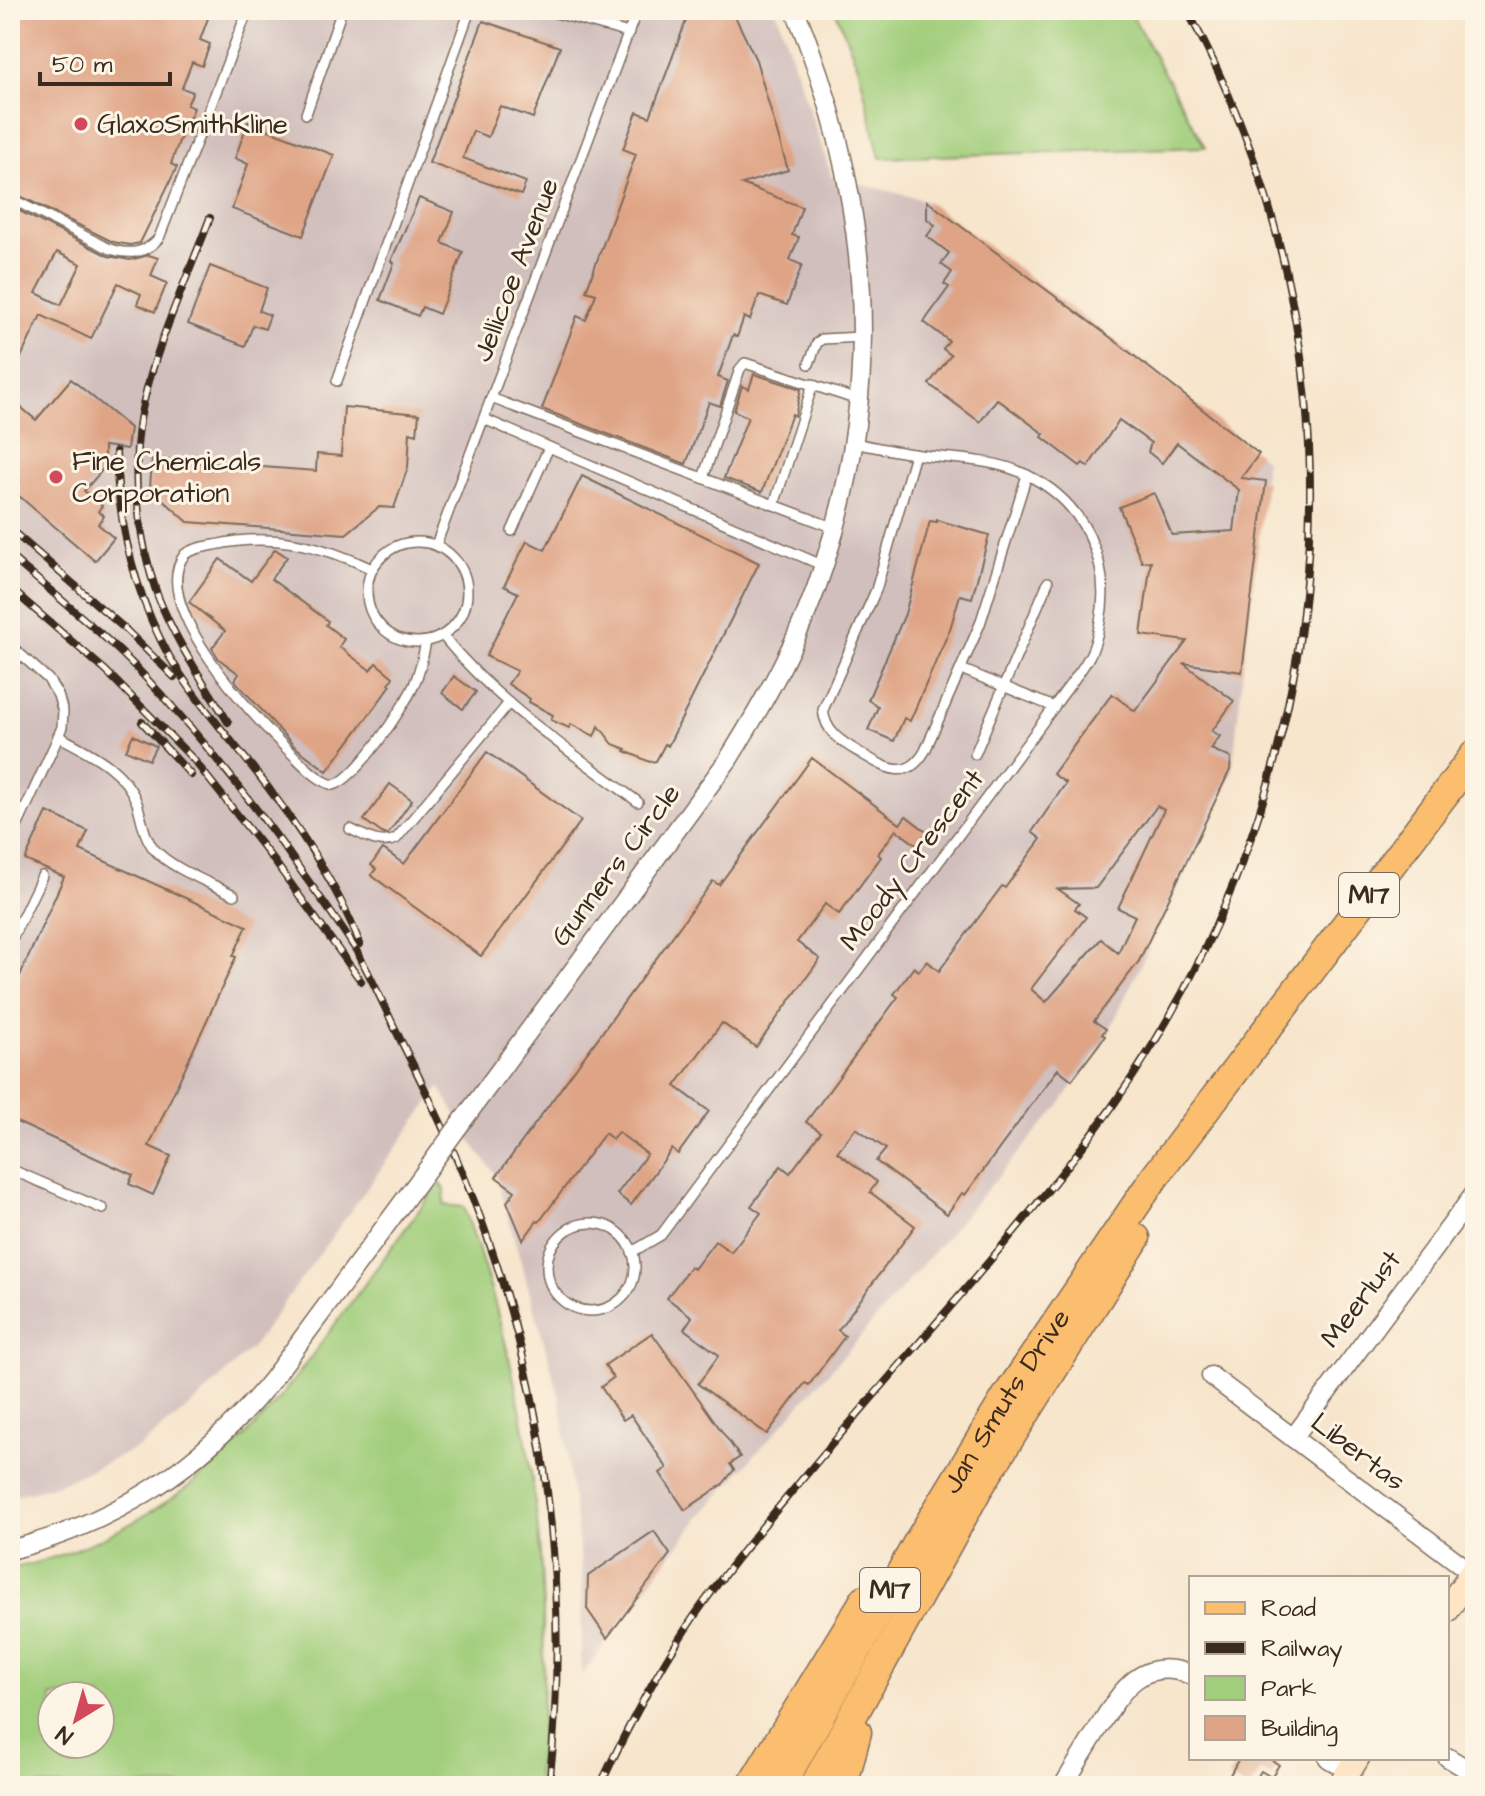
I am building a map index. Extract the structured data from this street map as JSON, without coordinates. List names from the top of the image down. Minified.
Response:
{"streets":{"main road":["M17","Jan Smuts Drive"],"street":["Gunners Circle","Meerlust","Libertas"],"lane":["Jellicoe Avenue","Moody Crescent"]},"crossings":[["Moody Crescent","Gunners Circle"],["Meerlust","Libertas"]],"places":["GlaxoSmithKline","Fine Chemicals Corporation"],"legend":["Road","Railway","Park","Building"],"scale_bar":"50 m","north":"bottom left"}
